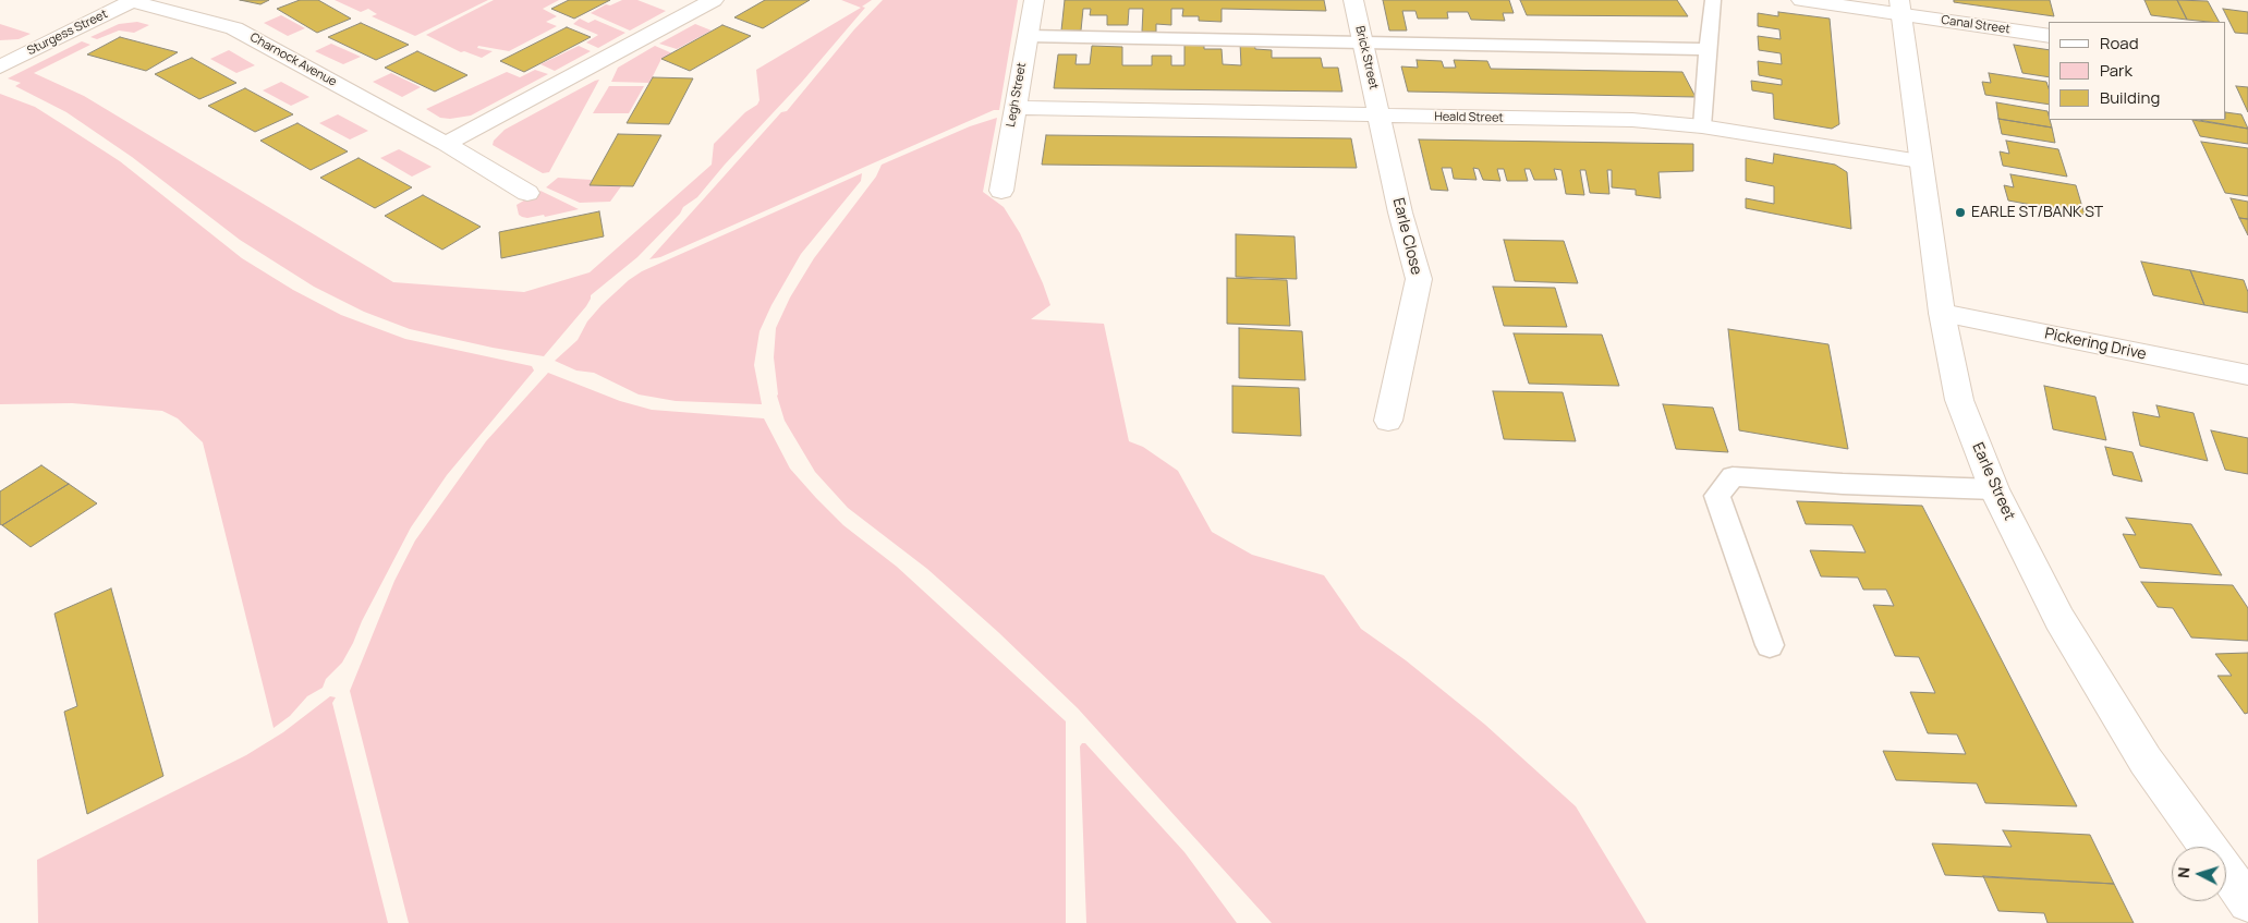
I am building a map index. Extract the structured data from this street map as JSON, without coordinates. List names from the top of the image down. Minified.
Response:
{"streets":{"street":["Canal Street","Sturgess Street","Brick Street","Charnock Avenue","Legh Street","Heald Street","Earle Close","Pickering Drive","Earle Street"]},"crossings":[["Canal Street","Earle Street"],["Sturgess Street","Charnock Avenue"],["Brick Street","Heald Street"],["Brick Street","Earle Close"],["Legh Street","Heald Street"],["Heald Street","Earle Close"],["Heald Street","Earle Street"],["Pickering Drive","Earle Street"]],"places":["EARLE ST/BANK ST"],"legend":["Road","Park","Building"],"north":"left"}
